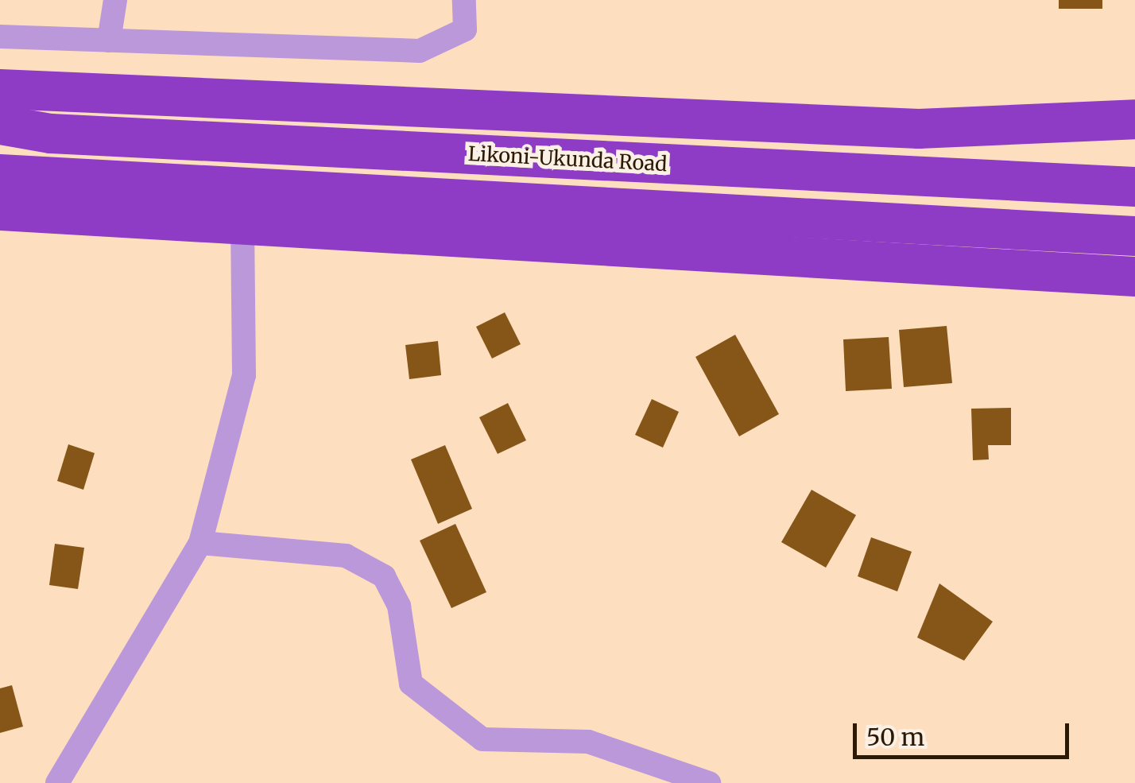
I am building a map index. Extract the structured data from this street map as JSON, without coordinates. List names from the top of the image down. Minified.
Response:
{"streets":{"highway":["Likoni-Ukunda Road"]},"scale_bar":"50 m"}
